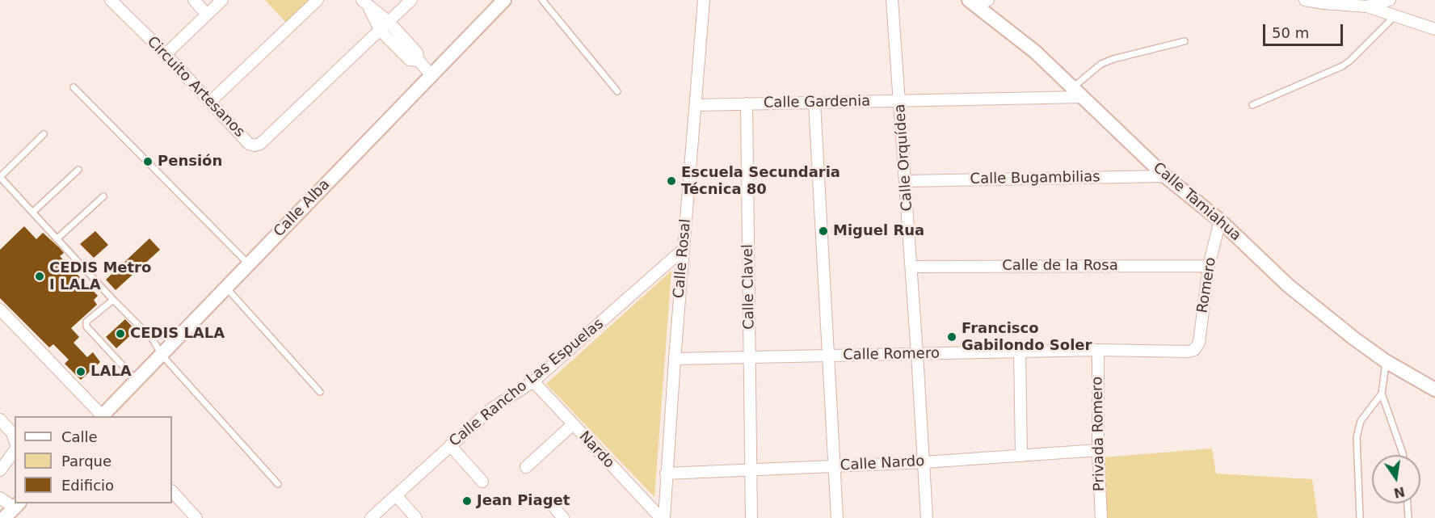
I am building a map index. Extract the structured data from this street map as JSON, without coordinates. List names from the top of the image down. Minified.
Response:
{"streets":{"street":["Circuito Artesanos","Calle Gardenia","Calle Orquídea","Calle Bugambilias","Calle Tamiahua","Calle Alba","Calle Rosal","Calle de la Rosa","Romero","Calle Clavel","Calle Romero","Calle Rancho Las Espuelas","Privada Romero","Nardo","Calle Nardo"]},"crossings":[["Calle Gardenia","Calle Orquídea"],["Calle Gardenia","Calle Tamiahua"],["Calle Gardenia","Calle Rosal"],["Calle Gardenia","Calle Clavel"],["Calle Orquídea","Calle Bugambilias"],["Calle Orquídea","Calle de la Rosa"],["Calle Orquídea","Calle Romero"],["Calle Orquídea","Calle Nardo"],["Calle Bugambilias","Calle Tamiahua"],["Calle Tamiahua","Romero"],["Calle Rosal","Calle Romero"],["Calle Rosal","Calle Rancho Las Espuelas"],["Calle Rosal","Nardo"],["Calle Rosal","Calle Nardo"],["Calle de la Rosa","Romero"],["Romero","Calle Romero"],["Calle Clavel","Calle Romero"],["Calle Clavel","Calle Nardo"],["Calle Romero","Privada Romero"],["Calle Rancho Las Espuelas","Nardo"],["Privada Romero","Calle Nardo"]],"places":["Pensión","Escuela Secundaria Técnica 80","Miguel Rua","CEDIS Metro I LALA","CEDIS LALA","Francisco Gabilondo Soler","LALA","Jean Piaget"],"legend":["Calle","Parque","Edificio"],"scale_bar":"50 m","north":"bottom"}
